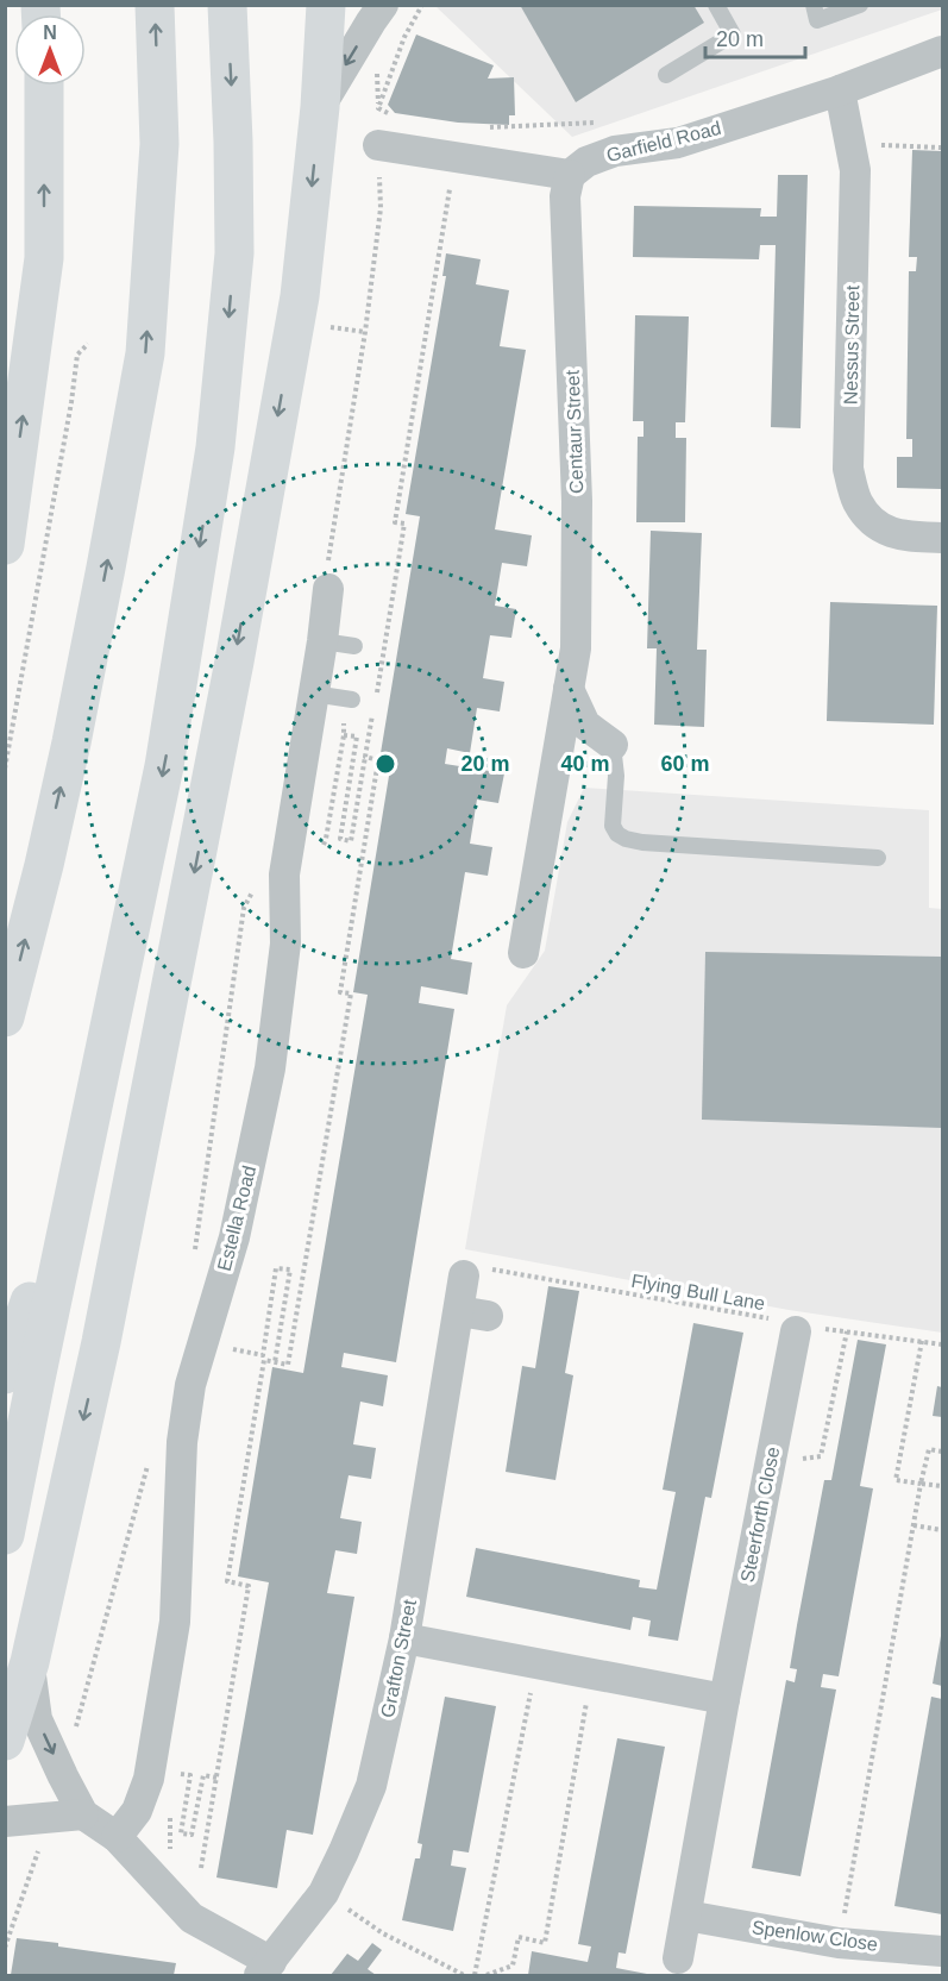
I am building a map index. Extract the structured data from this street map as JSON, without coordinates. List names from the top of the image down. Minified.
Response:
{"streets":{"street":["Garfield Road","Nessus Street","Centaur Street","Estella Road","Steerforth Close","Grafton Street","Spenlow Close"],"path":["Flying Bull Lane"]},"crossings":[["Garfield Road","Nessus Street"],["Garfield Road","Centaur Street"],["Flying Bull Lane","Steerforth Close"],["Flying Bull Lane","Grafton Street"],["Steerforth Close","Spenlow Close"]],"scale_bar":"20 m","north":"top","rings":["20 m","40 m","60 m"]}
